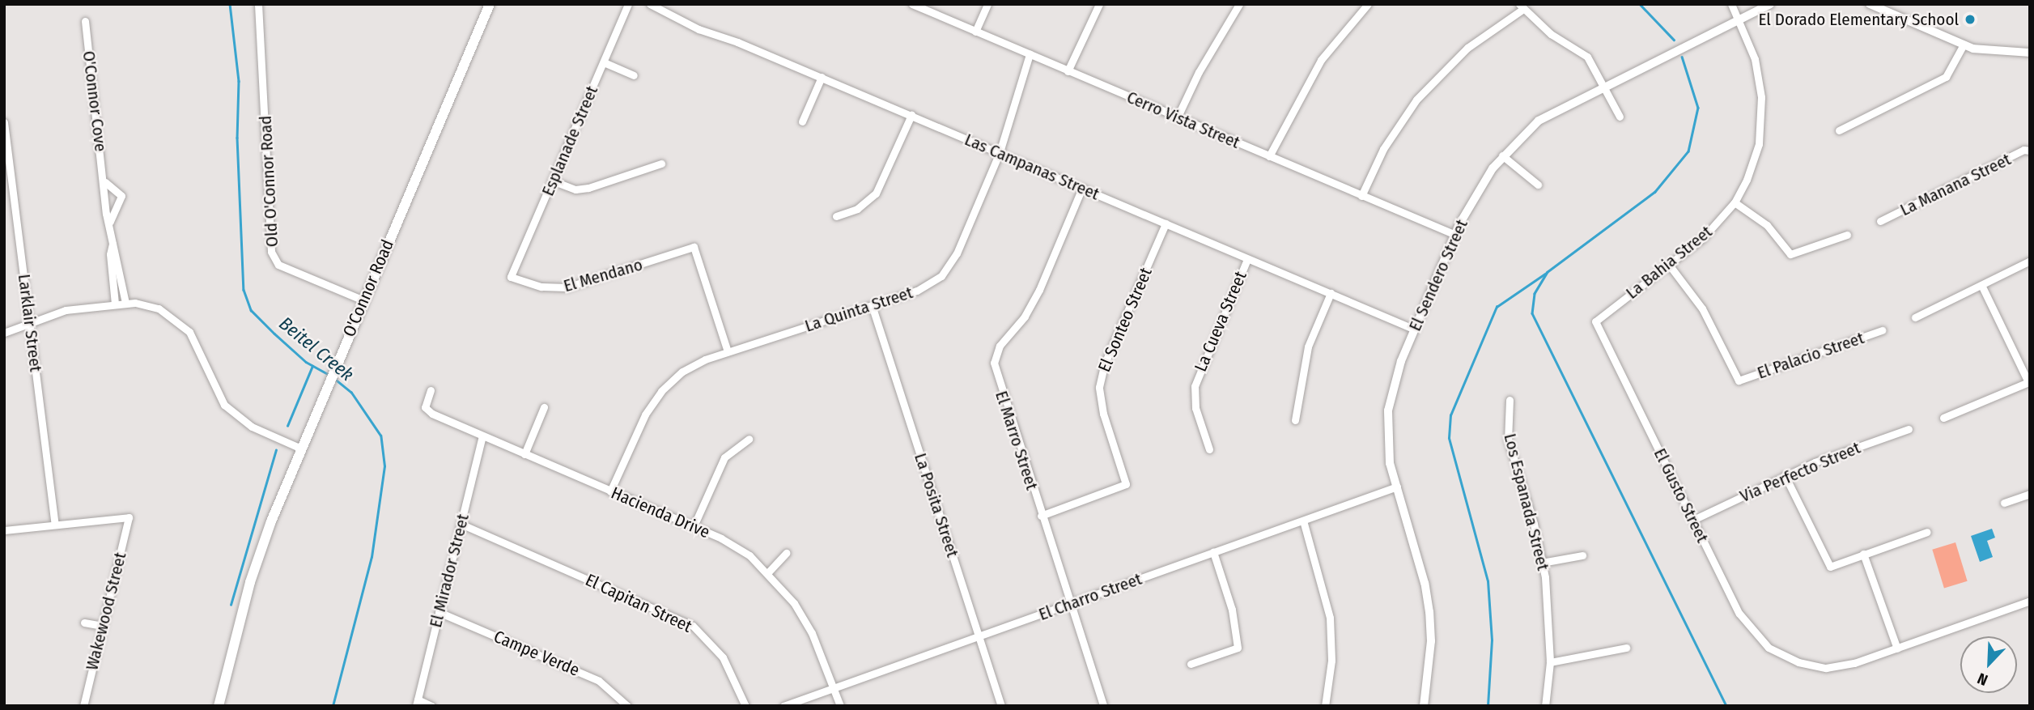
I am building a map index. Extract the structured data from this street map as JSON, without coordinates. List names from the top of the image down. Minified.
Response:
{"streets":{"main road":["O'Connor Road"],"street":["O'Connor Cove","Cerro Vista Street","Esplanade Street","Las Campanas Street","Old O'Connor Road","La Manana Street","La Bahia Street","El Mendano","El Sendero Street","La Quinta Street","El Sonteo Street","La Cueva Street","Larklair Street","El Palacio Street","El Marro Street","Via Perfecto Street","El Gusto Street","Los Espanada Street","La Posita Street","Hacienda Drive","El Mirador Street","El Charro Street","El Capitan Street","Wakewood Street","Campe Verde"]},"crossings":[["Cerro Vista Street","El Sendero Street"],["Cerro Vista Street","La Quinta Street"],["Esplanade Street","El Mendano"],["Las Campanas Street","El Sendero Street"],["Las Campanas Street","La Quinta Street"],["Las Campanas Street","El Sonteo Street"],["Las Campanas Street","La Cueva Street"],["Las Campanas Street","El Marro Street"],["Old O'Connor Road","O'Connor Road"],["La Bahia Street","El Sendero Street"],["La Bahia Street","El Palacio Street"],["La Bahia Street","El Gusto Street"],["El Mendano","La Quinta Street"],["El Sendero Street","El Charro Street"],["La Quinta Street","La Posita Street"],["La Quinta Street","Hacienda Drive"],["El Sonteo Street","El Marro Street"],["Larklair Street","Wakewood Street"],["El Marro Street","El Charro Street"],["Via Perfecto Street","El Gusto Street"],["La Posita Street","El Charro Street"],["Hacienda Drive","El Mirador Street"],["Hacienda Drive","El Charro Street"],["El Mirador Street","El Capitan Street"],["El Mirador Street","Campe Verde"]],"water":["Beitel Creek"],"places":["El Dorado Elementary School"],"north":"bottom left"}
